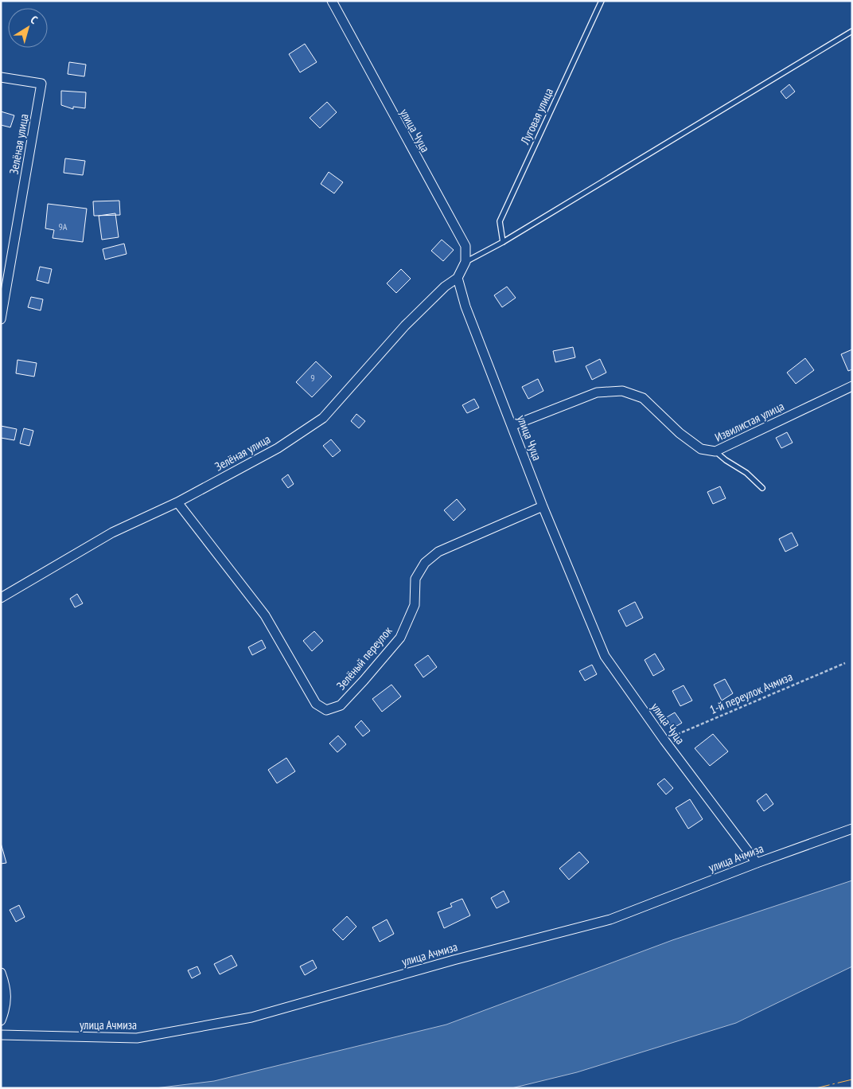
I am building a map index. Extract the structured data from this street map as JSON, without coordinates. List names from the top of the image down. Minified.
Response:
{"streets":{"street":["улица Чуца","Зелёная улица","Извилистая улица","Зелёный переулок","улица Ачмиза"],"lane":["Луговая улица"],"path":["1-й переулок Ачмиза"]},"crossings":[["улица Чуца","Зелёная улица"],["улица Чуца","Извилистая улица"],["улица Чуца","Зелёный переулок"],["улица Чуца","1-й переулок Ачмиза"],["улица Чуца","улица Ачмиза"],["Зелёная улица","Зелёный переулок"]],"house_numbers":["9А","9"],"north":"top right"}
